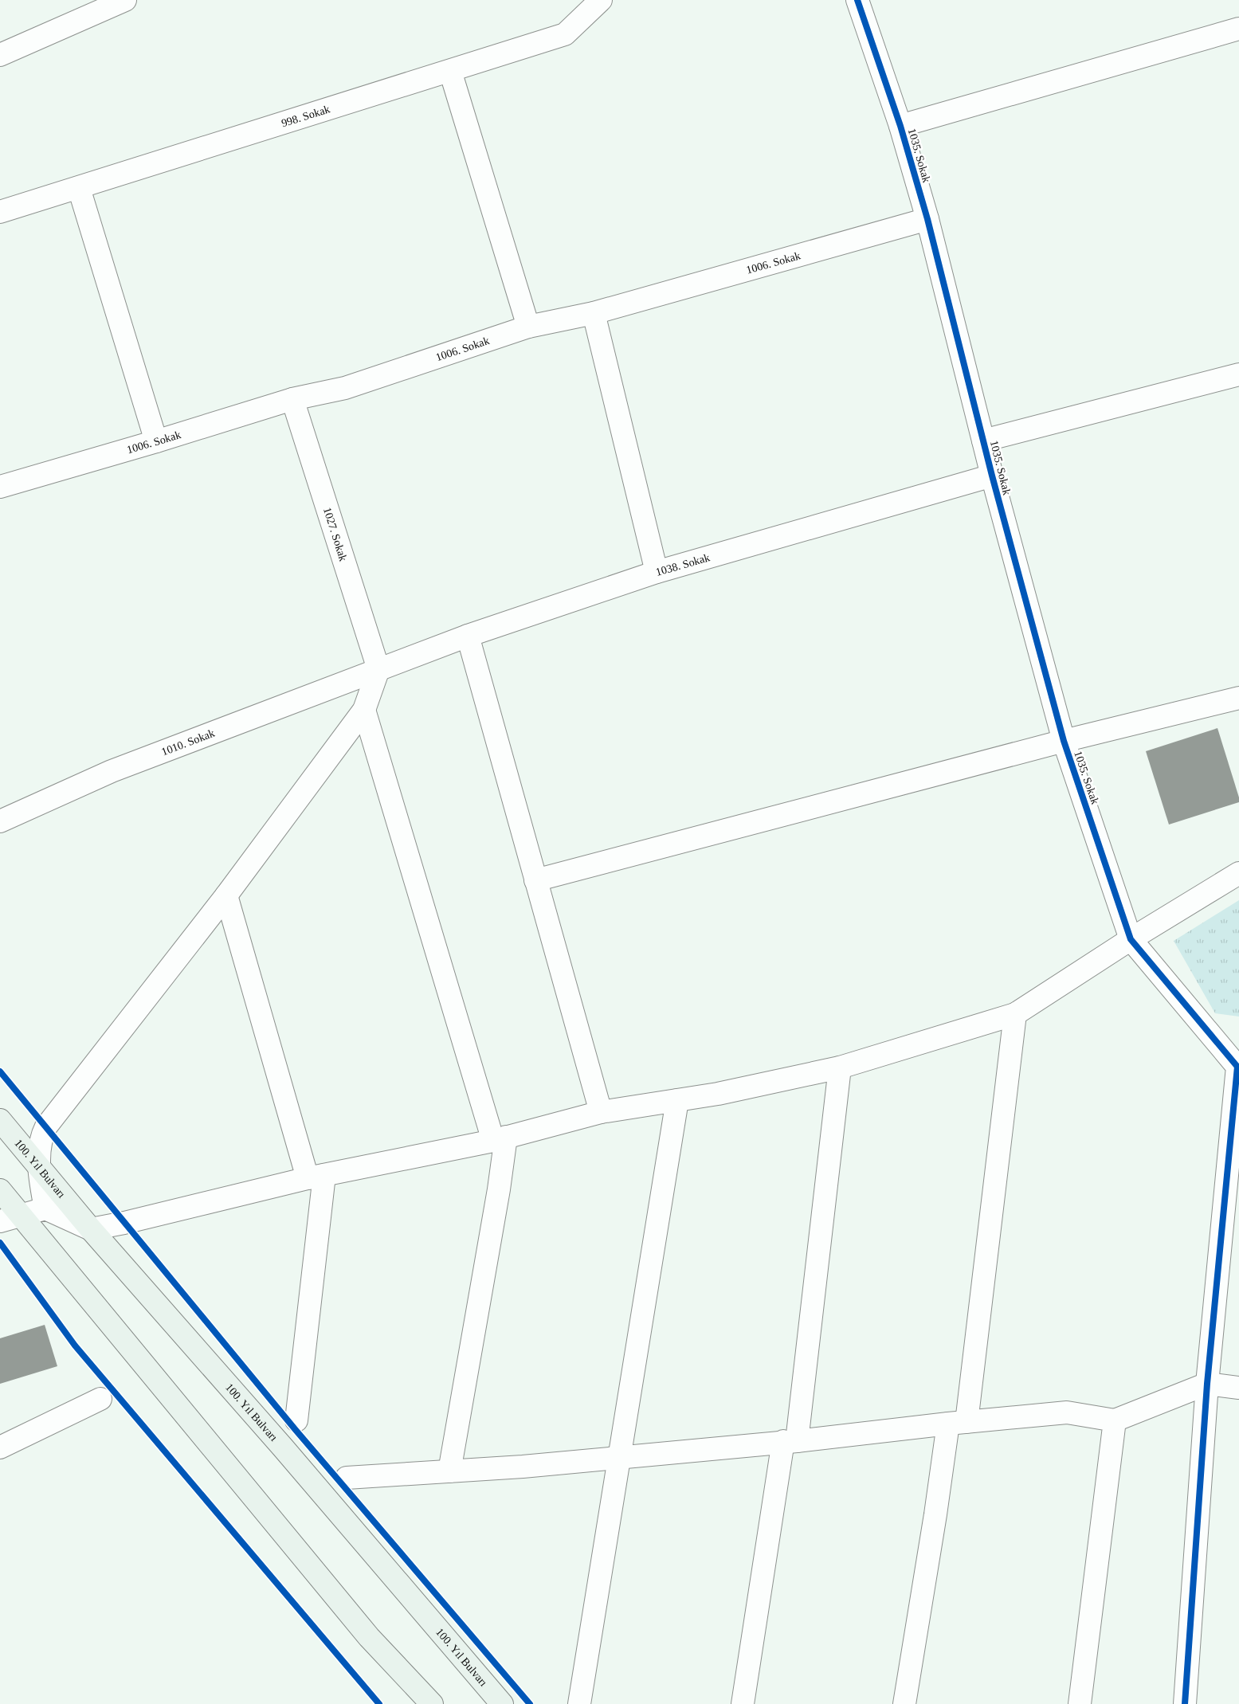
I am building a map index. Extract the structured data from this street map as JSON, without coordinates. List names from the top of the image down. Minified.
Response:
{"streets":{"main road":["100. Yıl Bulvarı"],"street":["998. Sokak","1035. Sokak","1006. Sokak","1027. Sokak","1038. Sokak","1010. Sokak"]},"crossings":[["1035. Sokak","1006. Sokak"],["1035. Sokak","1038. Sokak"],["1006. Sokak","1027. Sokak"],["1027. Sokak","1038. Sokak"],["1027. Sokak","1010. Sokak"],["1038. Sokak","1010. Sokak"]]}
